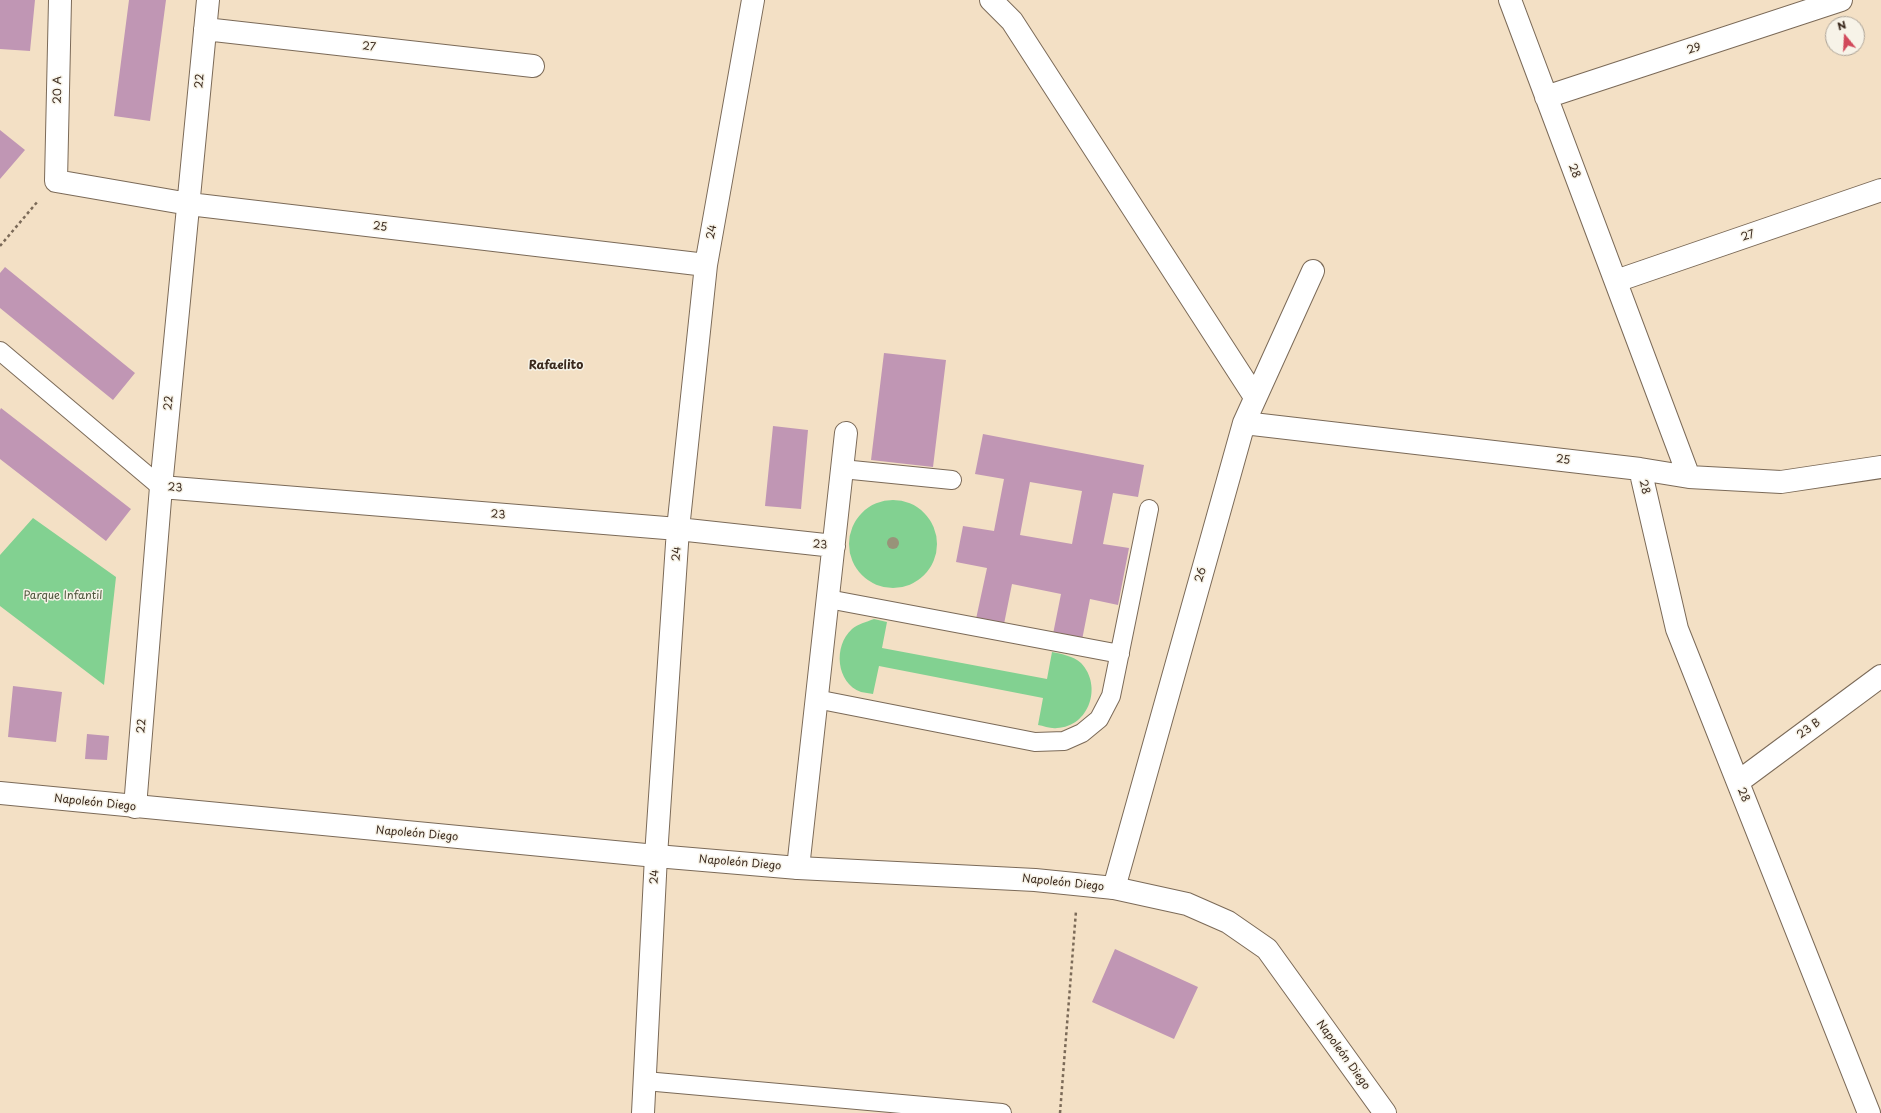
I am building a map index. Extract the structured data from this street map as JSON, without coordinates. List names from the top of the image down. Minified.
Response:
{"streets":{"street":["27","29","22","20 A","28","25","24","23","26","23 B","Napoleón Diego"]},"crossings":[["27","22"],["27","28"],["29","28"],["22","25"],["22","23"],["22","Napoleón Diego"],["20 A","25"],["28","25"],["28","23 B"],["25","24"],["25","26"],["24","23"],["24","Napoleón Diego"],["26","Napoleón Diego"]],"districts":["Rafaelito"],"parks":["Parque Infantil"],"north":"top"}
